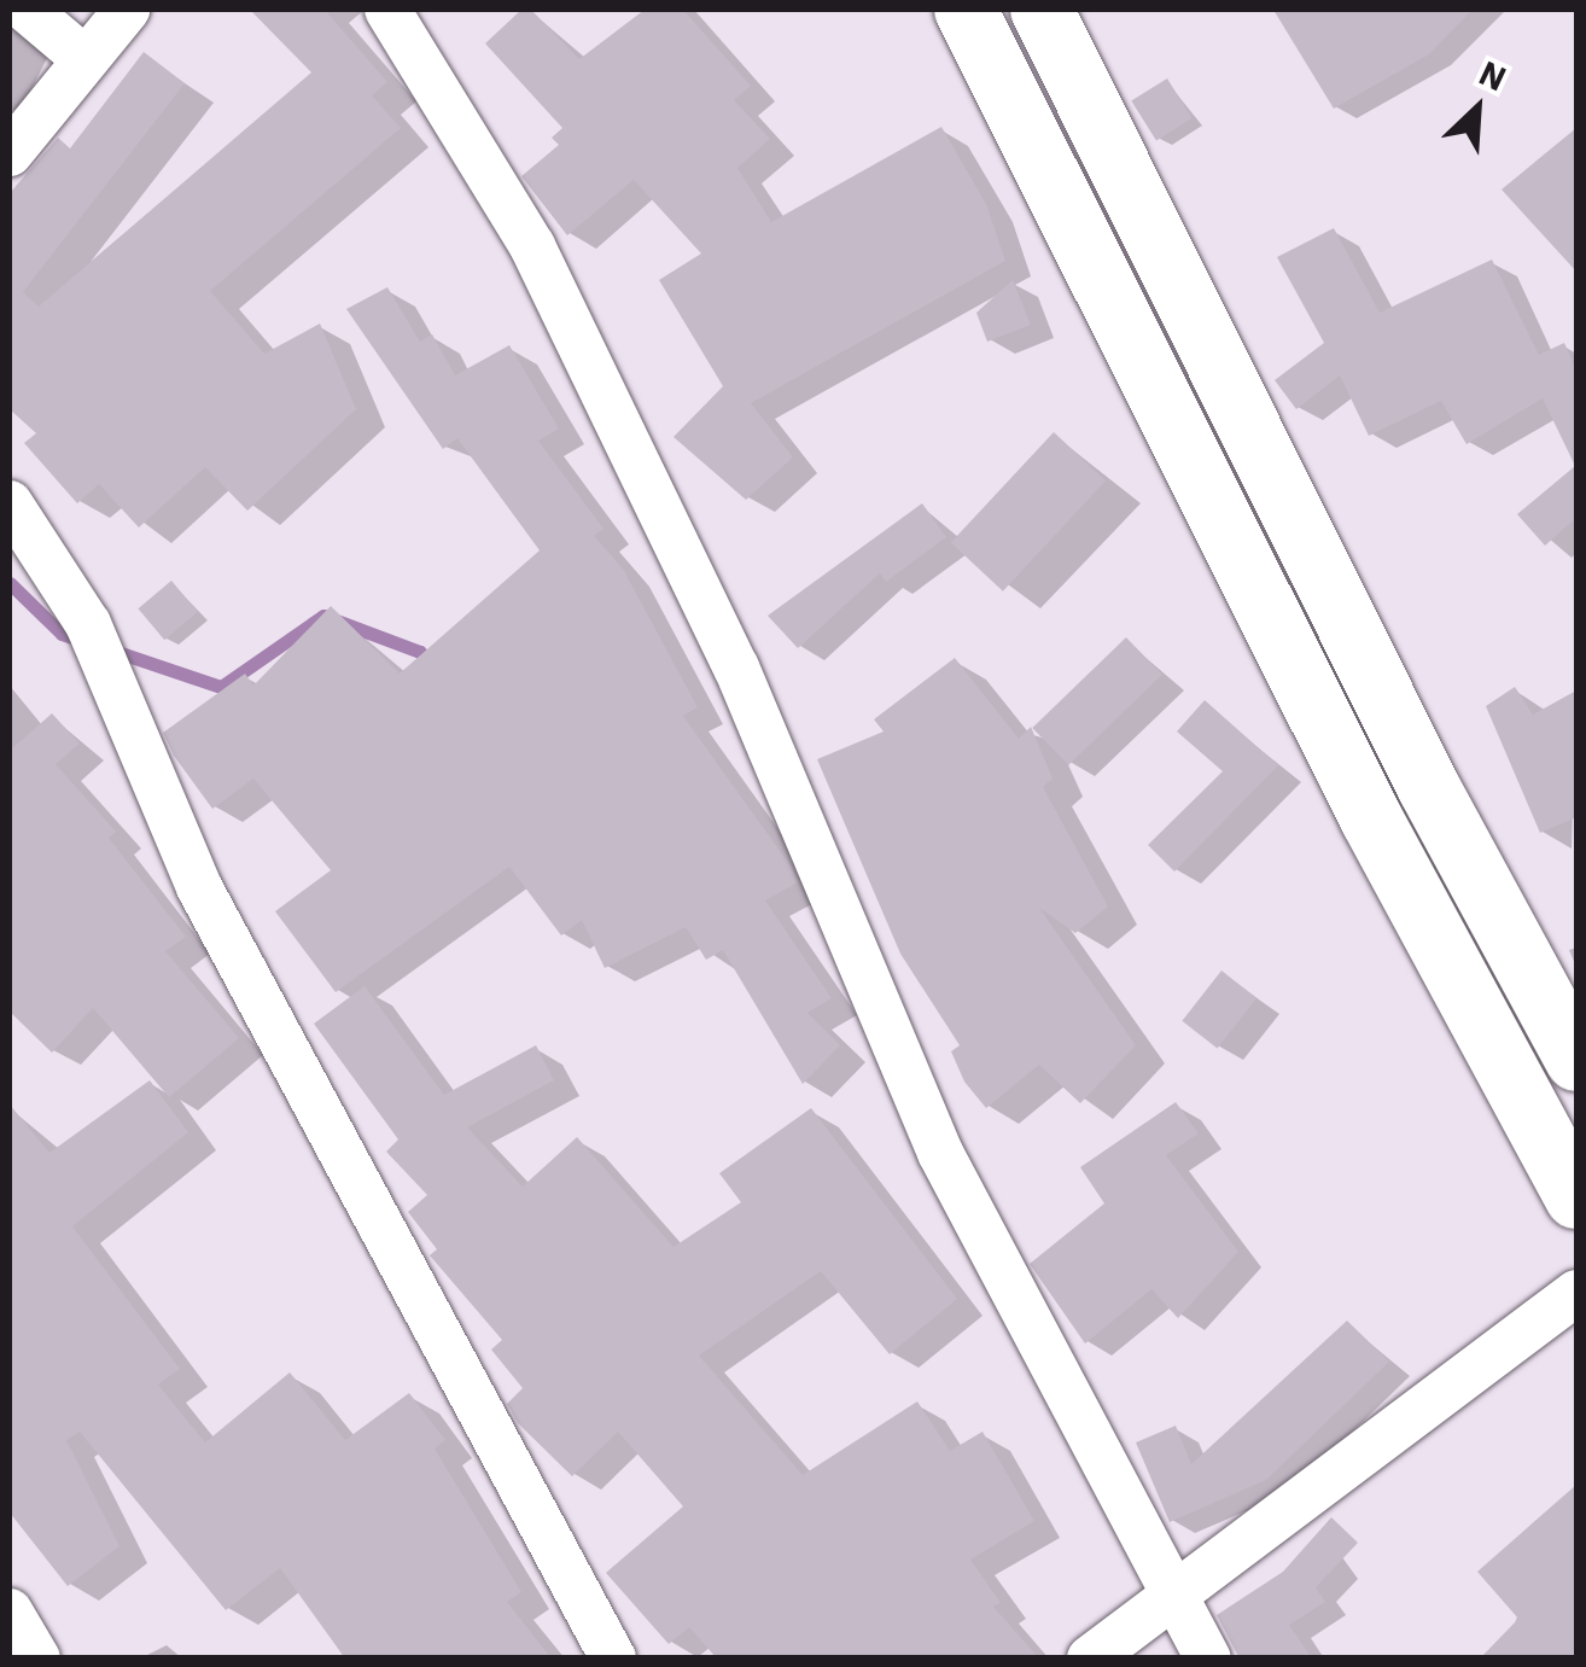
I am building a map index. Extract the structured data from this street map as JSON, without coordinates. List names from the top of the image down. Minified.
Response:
{"north":"top right"}
